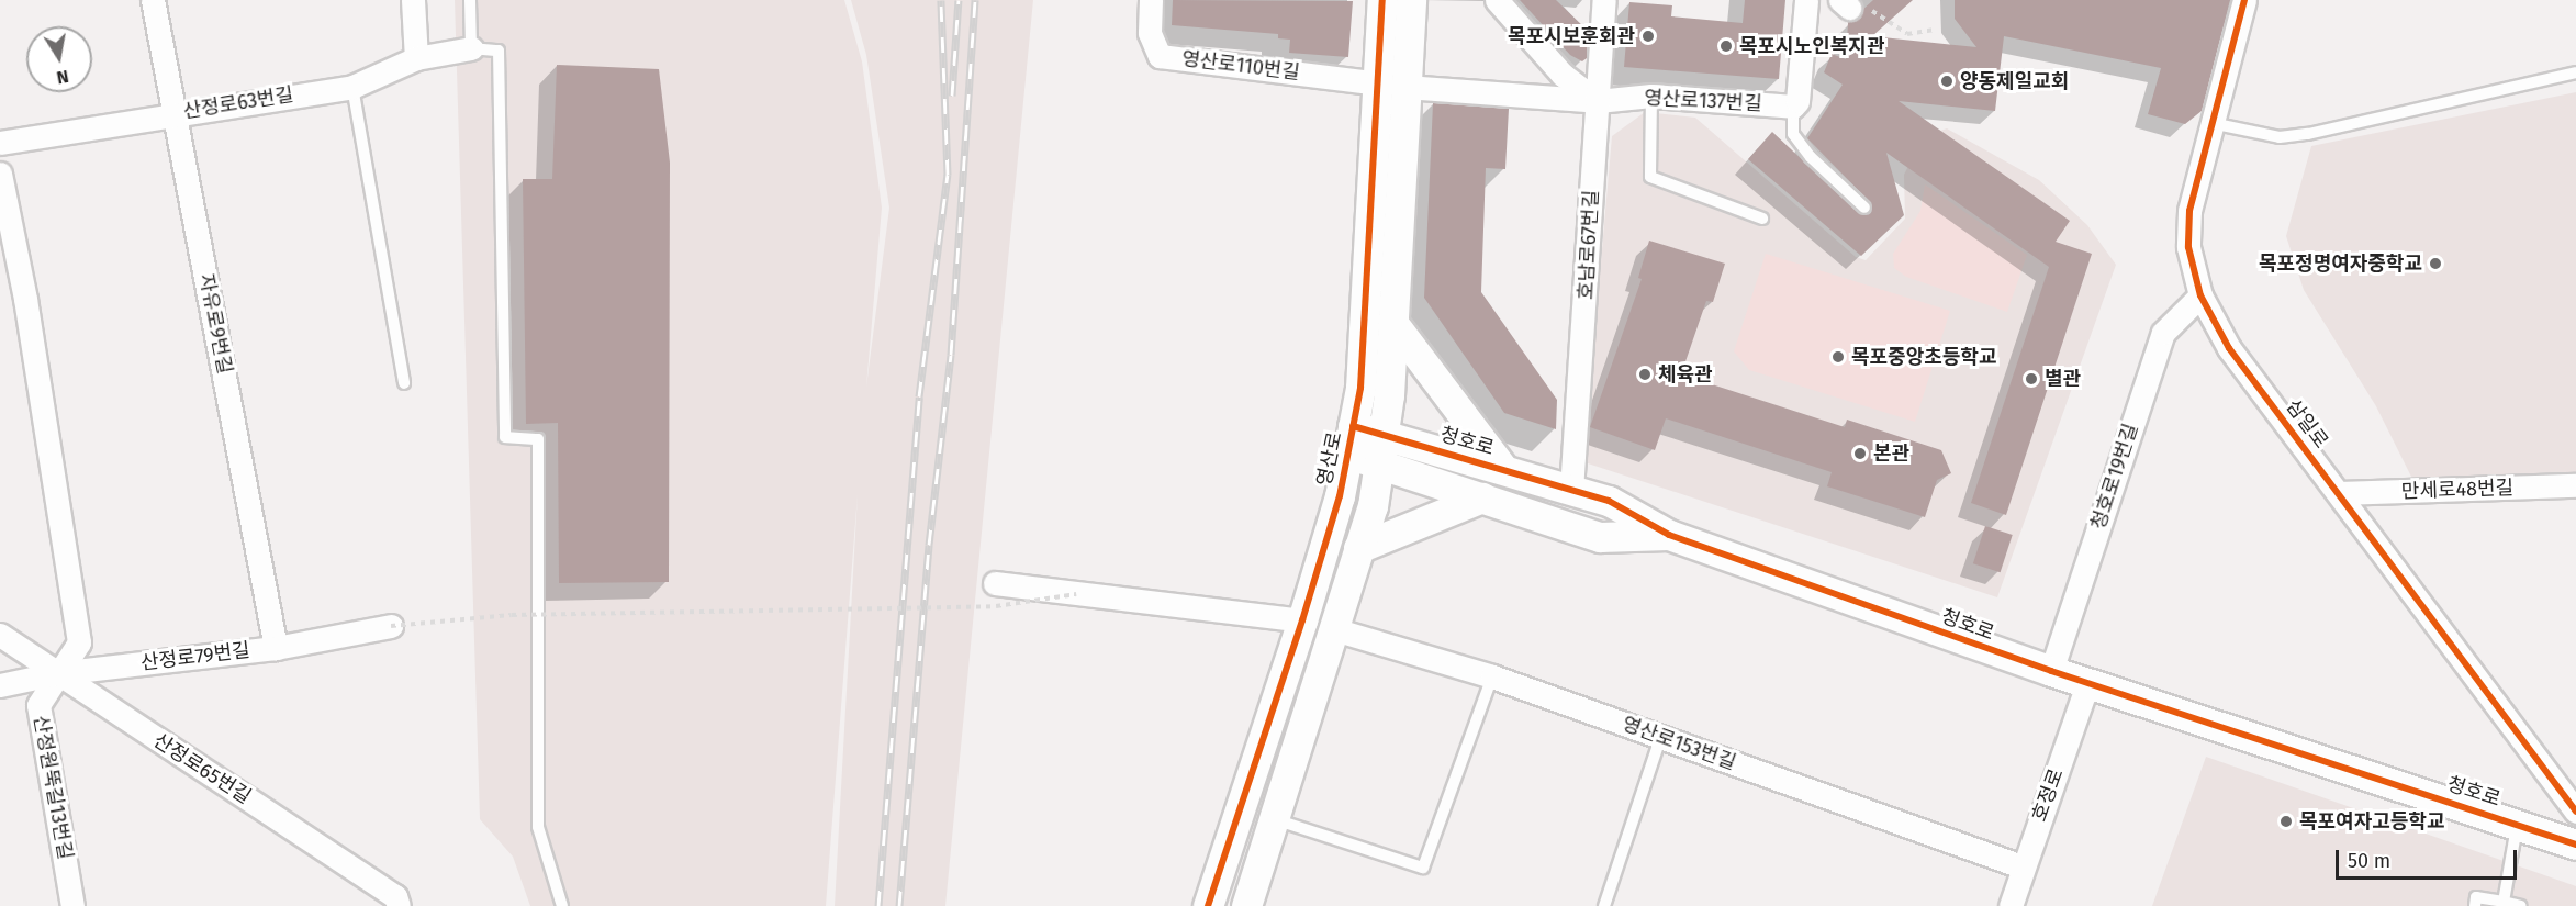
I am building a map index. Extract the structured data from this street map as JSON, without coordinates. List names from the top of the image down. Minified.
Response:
{"streets":{"street":["영산로110번길","영산로137번길","산정로63번길","호남로67번길","자유로9번길","삼일로","청호로","영산로","청호로19번길","만세로48번길","산정로79번길","영산로153번길","산정로65번길","산정원뚝길13번길","호정로"]},"crossings":[["영산로110번길","영산로137번길"],["영산로110번길","영산로"],["영산로137번길","호남로67번길"],["영산로137번길","영산로"],["산정로63번길","자유로9번길"],["호남로67번길","청호로"],["자유로9번길","산정로79번길"],["삼일로","청호로19번길"],["삼일로","만세로48번길"],["청호로","영산로"],["청호로","청호로19번길"],["청호로","호정로"],["영산로","영산로153번길"],["산정로79번길","산정로65번길"],["산정로79번길","산정원뚝길13번길"],["영산로153번길","호정로"],["산정로65번길","산정원뚝길13번길"]],"places":["목포시보훈회관","목포시노인복지관","양동제일교회","목포정명여자중학교","목포중앙초등학교","체육관","별관","본관","목포여자고등학교"],"scale_bar":"50 m","north":"bottom"}
